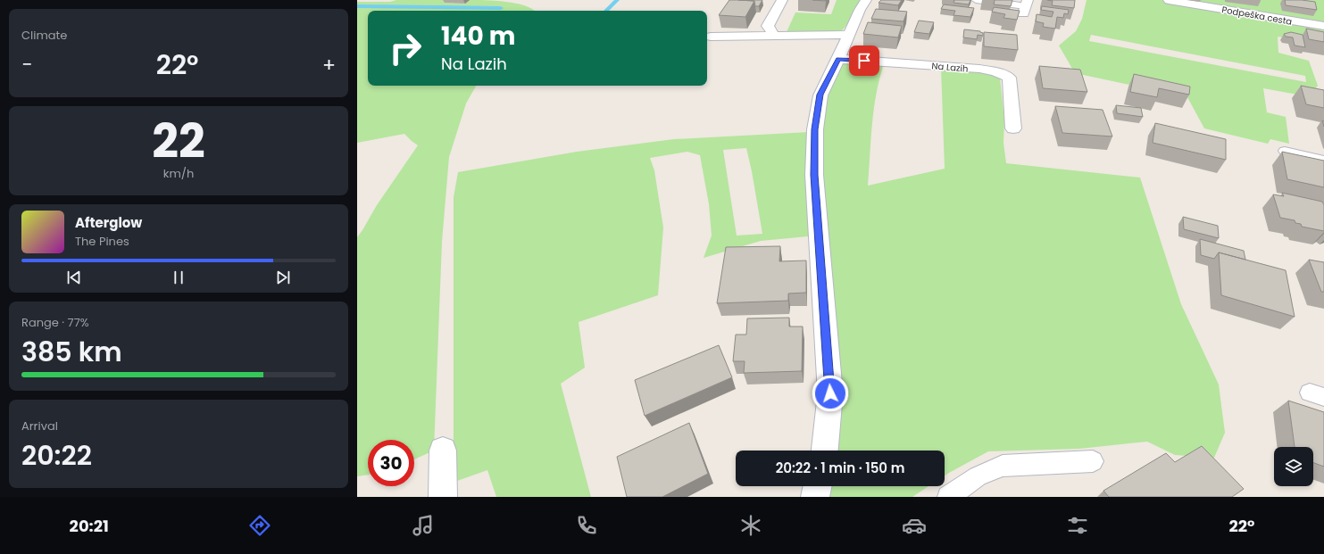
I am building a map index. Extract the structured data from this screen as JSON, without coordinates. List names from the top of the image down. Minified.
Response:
{"streets":{"street":["Podpeška cesta","Na Lazih"]},"page":{"tile":["Climate",["22","km/h"],["Range · 77%","385 km"],["Arrival","20:22"]],"turn":["140 m","Na Lazih"],"heat":["−","22°","+"],"song":["Afterglow","The Pines"],"limit":"30","trip":"20:22 · 1 min · 150 m","tabs":["20:21","22°"]}}
